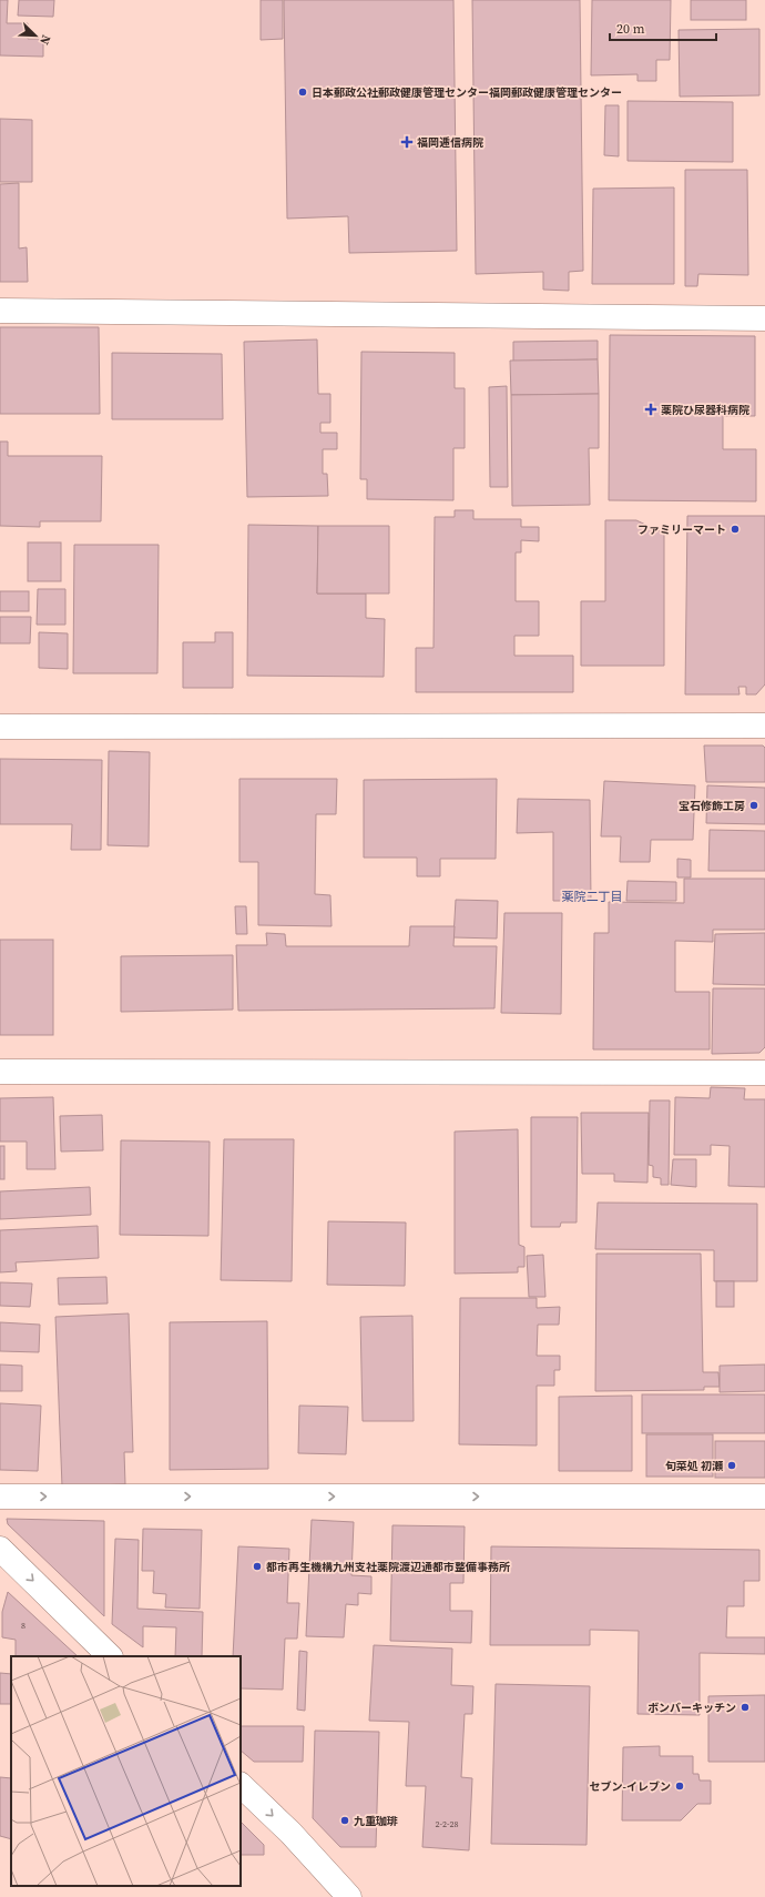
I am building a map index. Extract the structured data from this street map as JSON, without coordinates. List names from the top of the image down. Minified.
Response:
{"districts":["薬院二丁目"],"places":{"other":["日本郵政公社郵政健康管理センター福岡郵政健康管理センター","ファミリーマート","宝石修飾工房","旬菜処 初瀬","都市再生機構九州支社薬院渡辺通都市整備事務所","ボンバーキッチン","セブン-イレブン","九重珈琲"],"health":["福岡逓信病院","薬院ひ尿器科病院"]},"house_numbers":["8","2-2-28"],"scale_bar":"20 m","north":"bottom right"}
